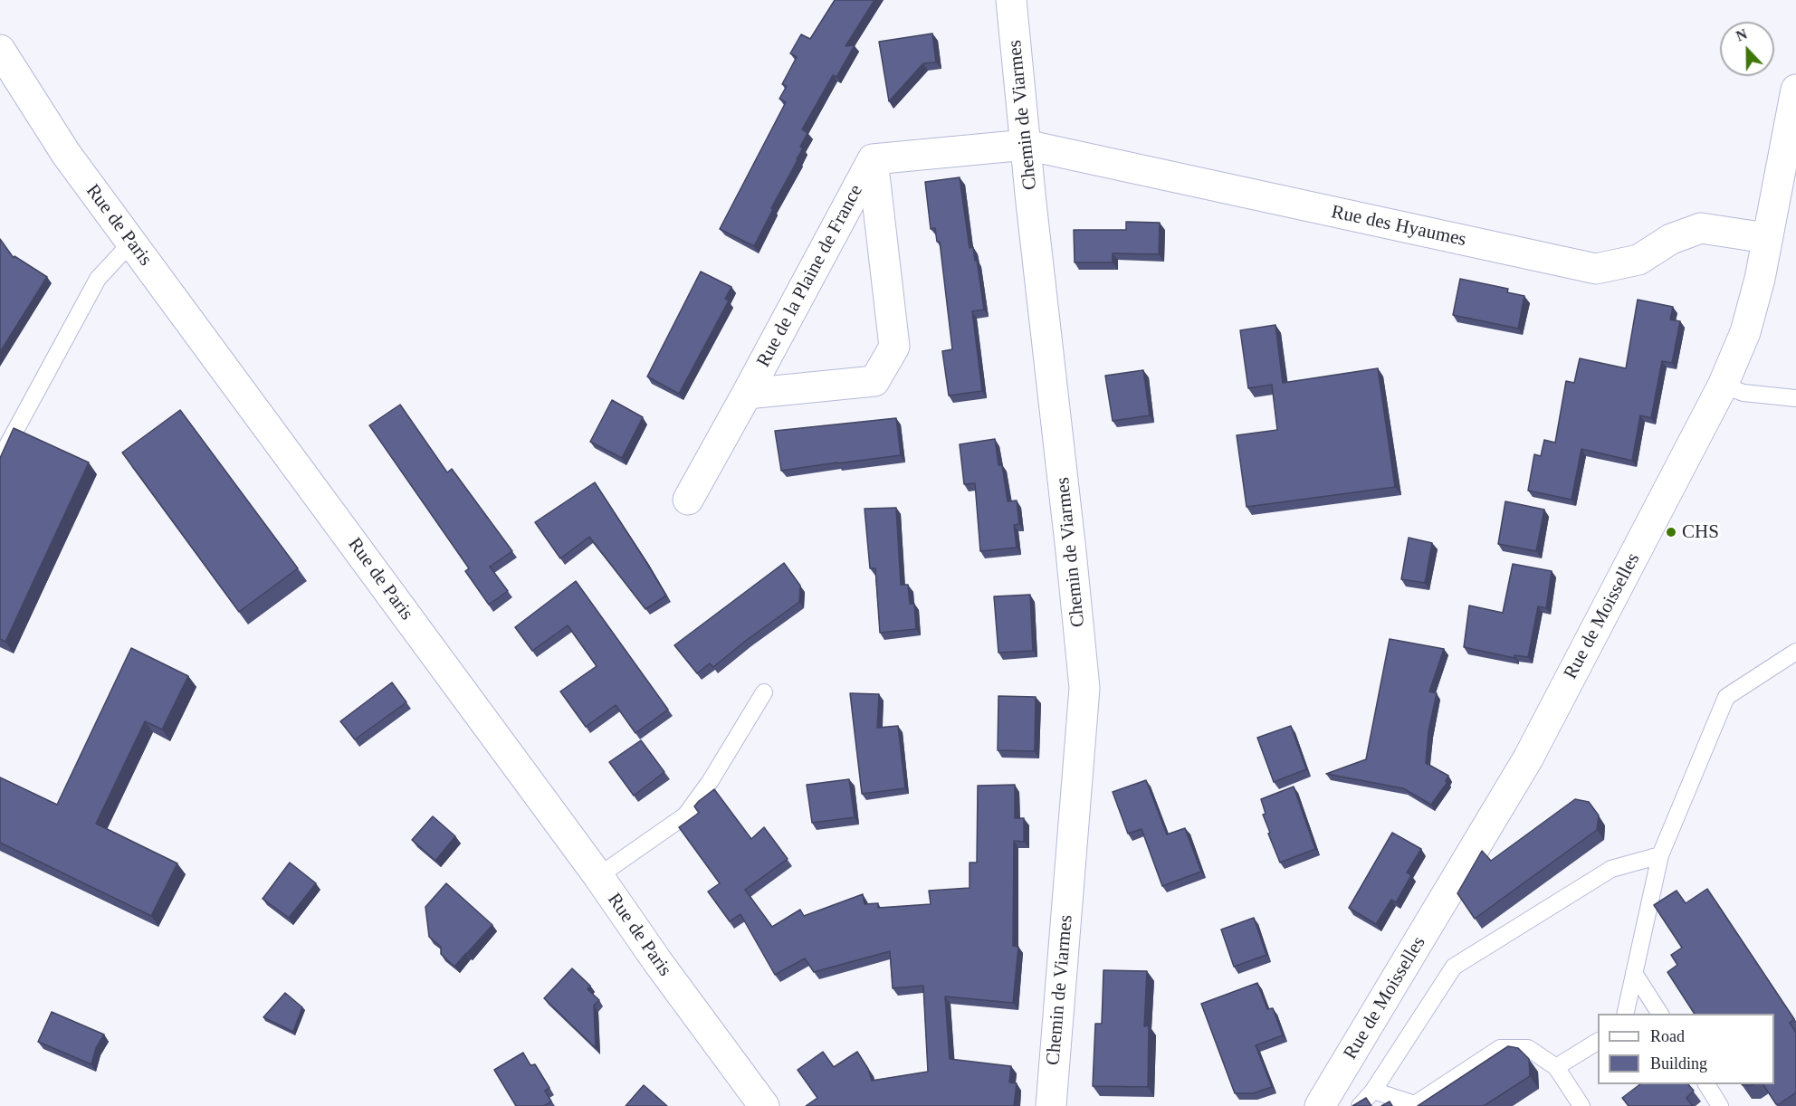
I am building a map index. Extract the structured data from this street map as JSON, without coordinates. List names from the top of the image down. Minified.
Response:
{"streets":{"street":["Chemin de Viarmes","Rue de Paris","Rue des Hyaumes","Rue de la Plaine de France","Rue de Moisselles"]},"crossings":[["Chemin de Viarmes","Rue des Hyaumes"],["Rue des Hyaumes","Rue de Moisselles"]],"places":["CHS"],"legend":["Road","Building"],"north":"top"}
